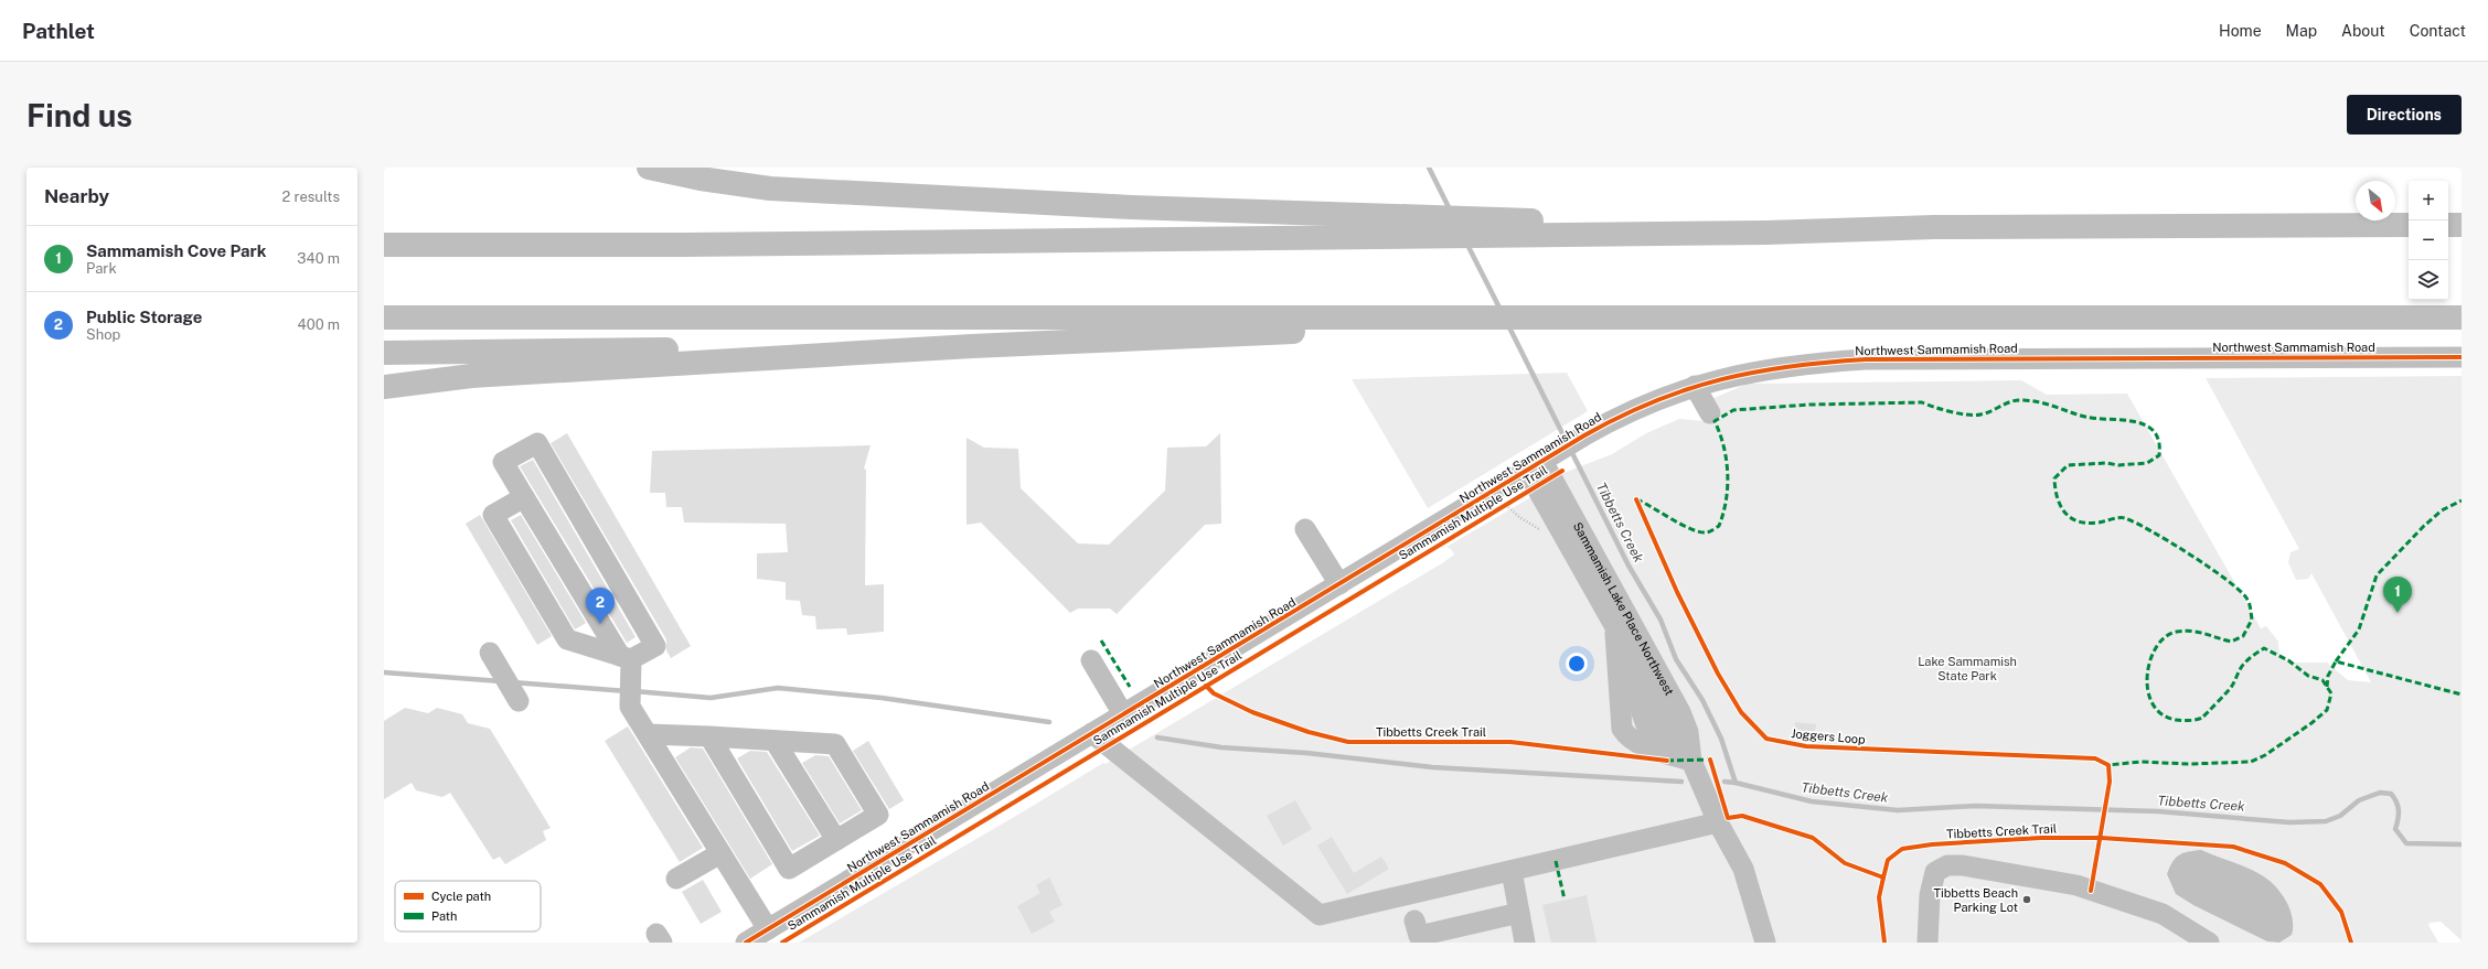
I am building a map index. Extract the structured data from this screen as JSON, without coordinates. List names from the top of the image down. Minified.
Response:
{"streets":{"street":["Northwest Sammamish Road","Sammamish Lake Place Northwest"],"cycle path":["Sammamish Multiple Use Trail","Tibbetts Creek Trail","Joggers Loop"]},"crossings":[["Northwest Sammamish Road","Sammamish Multiple Use Trail"],["Northwest Sammamish Road","Sammamish Lake Place Northwest"],["Sammamish Multiple Use Trail","Sammamish Lake Place Northwest"]],"water":["Tibbetts Creek"],"parks":["Lake Sammamish State Park"],"places":["Tibbetts Beach Parking Lot"],"legend":["Cycle path","Path"],"north":"bottom right","page":{"header":"Pathlet","nav":["Home","Map","About","Contact"],"buttons":"Directions","title":"Find us","heading":["Nearby","2 results"],"map_buttons":["+","−"],"list":[{"mark":"1","name":"Sammamish Cove Park","note":"Park","value":"340 m"},{"mark":"2","name":"Public Storage","note":"Shop","value":"400 m"}],"pins":["1","2"]}}
